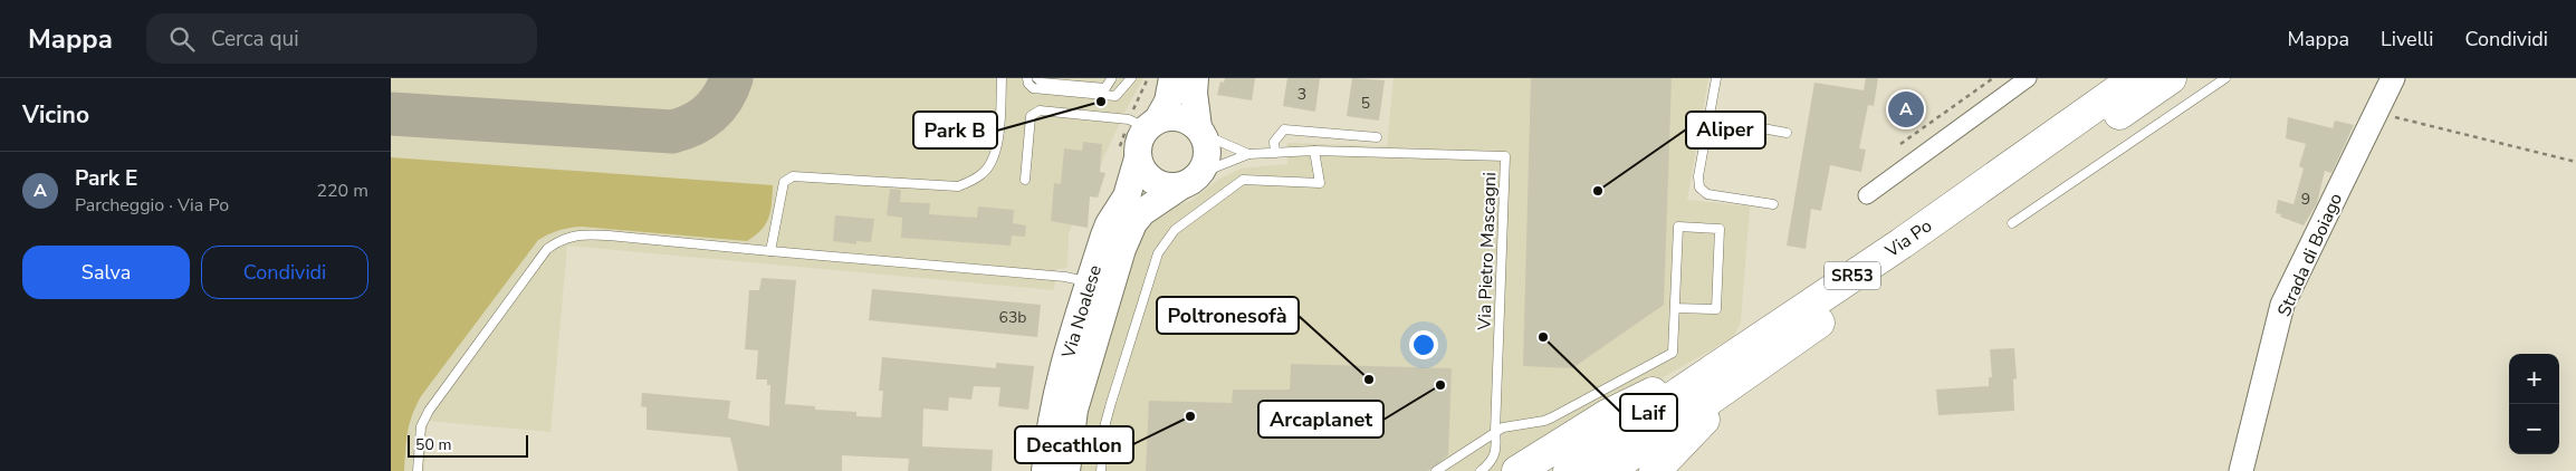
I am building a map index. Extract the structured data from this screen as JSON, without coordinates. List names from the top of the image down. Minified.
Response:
{"streets":{"highway":["Via Po","SR53"],"main road":["Via Noalese"],"street":["Strada di Boiago"],"lane":["Via Pietro Mascagni"]},"crossings":[["Via Pietro Mascagni","Via Noalese"]],"places":["Park B","Aliper","Laif","Poltronesofà","Arcaplanet","Decathlon"],"house_numbers":["3","5","9","63b"],"scale_bar":"50 m","page":{"header":"Mappa","search":"Cerca qui","nav":["Mappa","Livelli","Condividi"],"heading":"Vicino","pins":"A","list":[{"mark":"A","name":"Park E","note":"Parcheggio · Via Po","value":"220 m"}],"buttons":["Salva","Condividi"],"map_buttons":["+","−"],"scale":"50 m"}}
